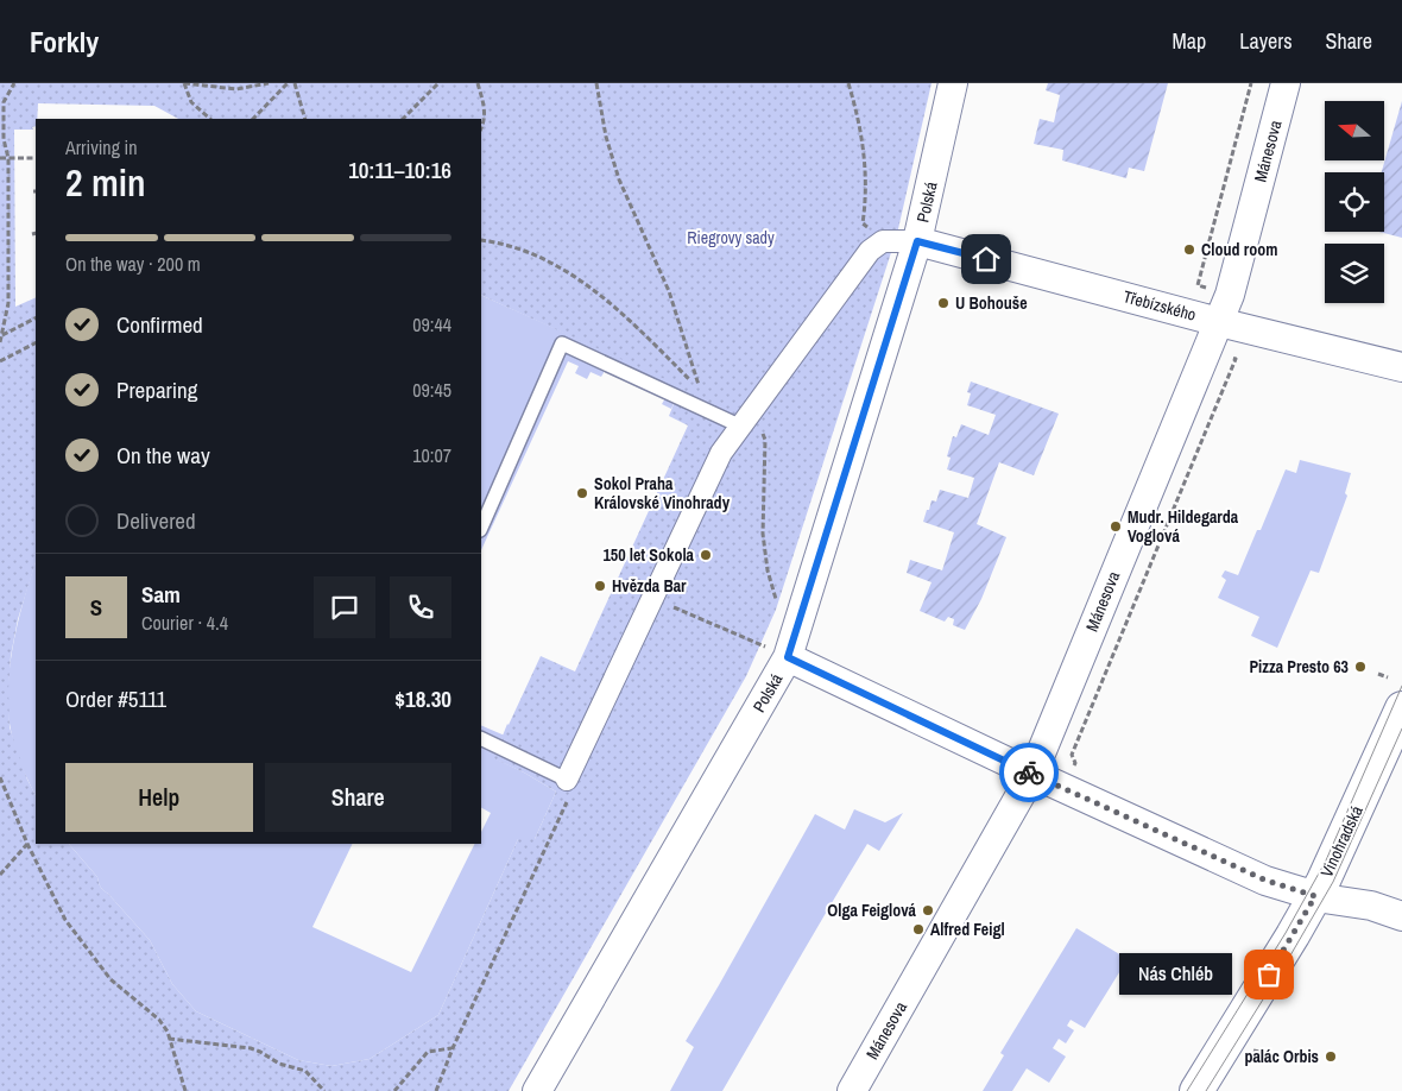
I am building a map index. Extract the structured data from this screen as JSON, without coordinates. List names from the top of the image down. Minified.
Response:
{"streets":{"main road":["Vinohradská"],"street":["Mánesova","Polská","Třebízského"]},"crossings":[["Mánesova","Třebízského"],["Polská","Třebízského"]],"parks":["Riegrovy sady"],"places":["Cloud room","U Bohouše","Sokol Praha Královské Vinohrady","Mudr. Hildegarda Voglová","150 let Sokola","Hvězda Bar","Pizza Presto 63","Olga Feiglová","Alfred Feigl","Nás Chléb","palác Orbis"],"north":"left","page":{"header":"Forkly","nav":["Map","Layers","Share"],"heading":["2 min","Arriving in","10:11–10:16"],"panel":["Sam","Courier · 4.4","Order #5111","$18.30"],"bar":"On the way · 200 m","list":[["Confirmed","09:44"],["Preparing","09:45"],["On the way","10:07"],"Delivered"],"round":"S","buttons":["Help","Share"],"bubble":"Nás Chléb"}}
